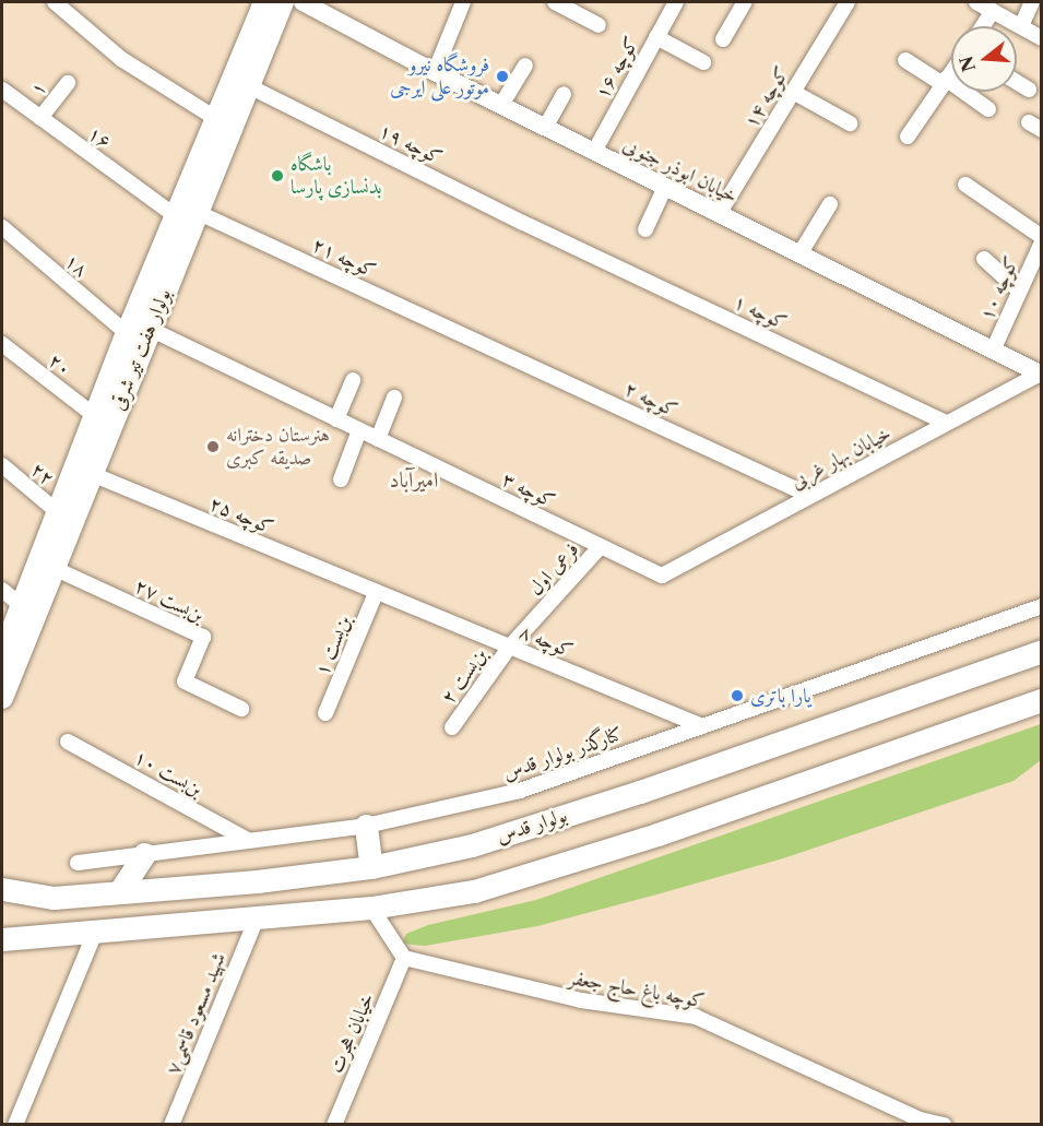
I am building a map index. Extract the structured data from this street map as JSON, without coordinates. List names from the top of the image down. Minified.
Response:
{"streets":{"main road":["بولوار هفت تیر شرقی","بولوار قدس"],"street":["کوچه ۱۶","۱","کوچه ۱۴","۱۶","کوچه ۱۹","خیابان ابوذر جنوبی","کوچه ۲۱","۱۸","کوچه ۱۰","کوچه ۱","۲۰","کوچه ۲","خیابان بهار غربی","۲۲","کوچه ۳","کوچه ۲۵","فرعی اول","بن‌بست ۲۷","کوچه ۸","بن‌بست ۱","بن‌بست ۲","کنارگذر بولوار قدس","بن‌بست ۱۰","کوچه باغ حاج جعفر","شهید مسعود قاسمی۷","خیابان هجرت"]},"crossings":[["کوچه ۱۶","خیابان ابوذر جنوبی"],["۱","۱۶"],["کوچه ۱۴","خیابان ابوذر جنوبی"],["۱۶","بولوار هفت تیر شرقی"],["کوچه ۱۹","کوچه ۱"],["کوچه ۱۹","بولوار هفت تیر شرقی"],["خیابان ابوذر جنوبی","کوچه ۱۰"],["خیابان ابوذر جنوبی","خیابان بهار غربی"],["کوچه ۲۱","بولوار هفت تیر شرقی"],["کوچه ۲۱","کوچه ۲"],["۱۸","بولوار هفت تیر شرقی"],["کوچه ۱","خیابان بهار غربی"],["بولوار هفت تیر شرقی","۲۰"],["بولوار هفت تیر شرقی","۲۲"],["بولوار هفت تیر شرقی","کوچه ۳"],["بولوار هفت تیر شرقی","کوچه ۲۵"],["بولوار هفت تیر شرقی","بن‌بست ۲۷"],["کوچه ۲","خیابان بهار غربی"],["خیابان بهار غربی","کوچه ۳"],["کوچه ۳","فرعی اول"],["کوچه ۲۵","کوچه ۸"],["کوچه ۲۵","بن‌بست ۱"],["فرعی اول","کوچه ۸"],["فرعی اول","بن‌بست ۲"],["کوچه ۸","بن‌بست ۱"],["کوچه ۸","بن‌بست ۲"],["کوچه ۸","کنارگذر بولوار قدس"],["کنارگذر بولوار قدس","بن‌بست ۱۰"],["کوچه باغ حاج جعفر","خیابان هجرت"]],"districts":["امیرآباد"],"places":["فروشگاه نیرو موتور علی ایرجی","باشگاه بدنسازی پارسا","هنرستان دخترانه صدیقه کبری","یارا باتری"],"north":"left"}
